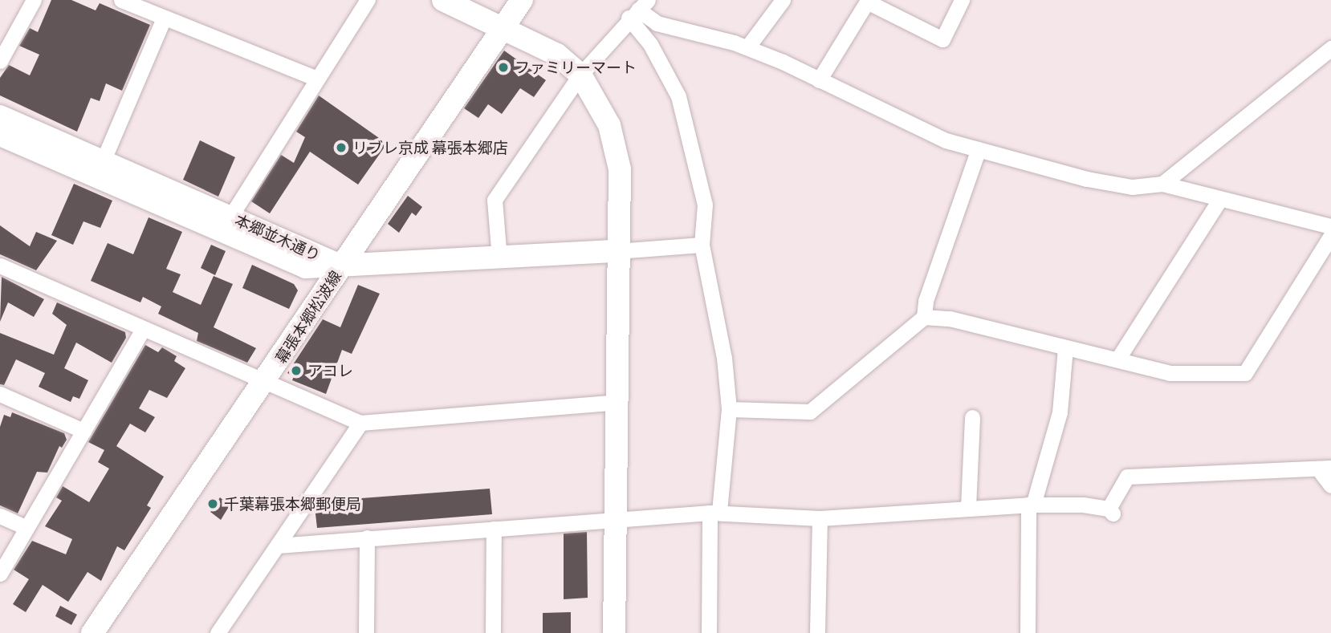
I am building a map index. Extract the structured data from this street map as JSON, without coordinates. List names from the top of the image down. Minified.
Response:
{"streets":{"street":["本郷並木通り","幕張本郷松波線"]},"crossings":[["本郷並木通り","幕張本郷松波線"]],"places":["ファミリーマート","リブレ京成 幕張本郷店","アコレ","千葉幕張本郷郵便局"]}
